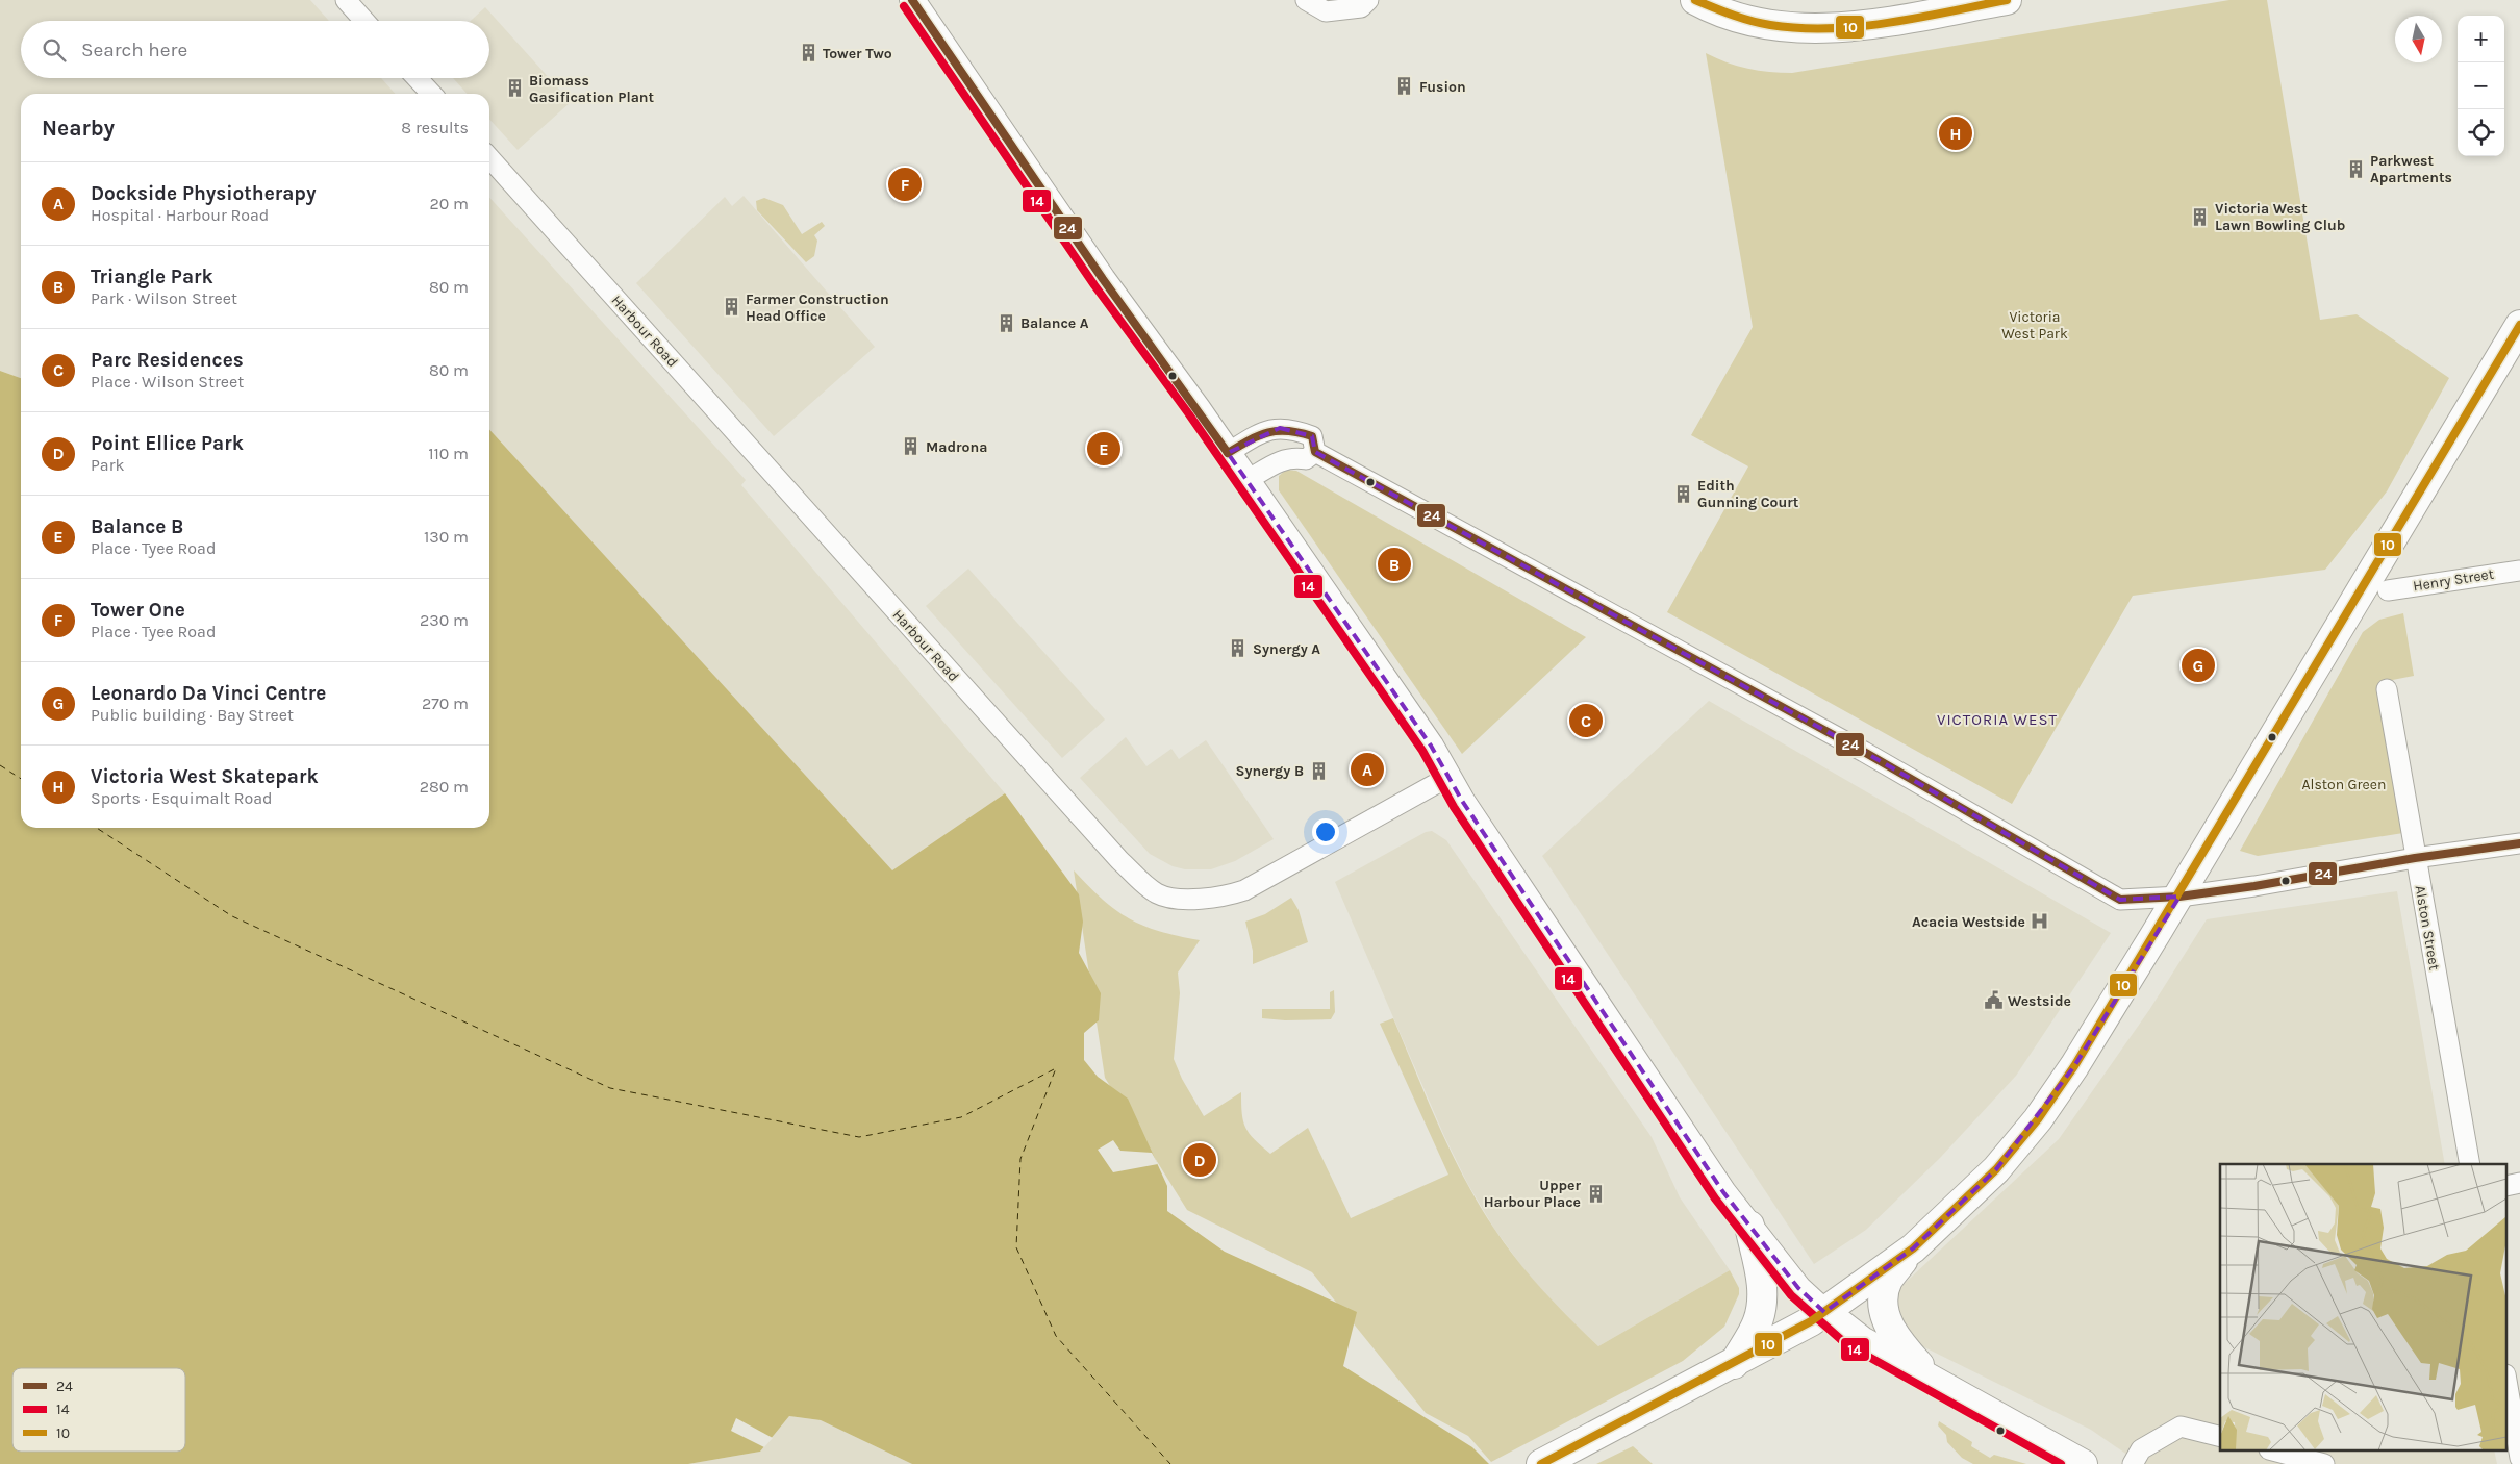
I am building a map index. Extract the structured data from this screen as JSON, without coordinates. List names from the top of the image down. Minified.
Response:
{"streets":{"street":["Harbour Road","Henry Street","Alston Street"]},"districts":["VICTORIA WEST"],"parks":["Victoria West Park","Alston Green"],"places":{"building":["Tower Two","Fusion","Biomass Gasification Plant","Parkwest Apartments","Victoria West Lawn Bowling Club","Farmer Construction Head Office","Balance A","Madrona","Edith Gunning Court","Synergy A","Synergy B","Upper Harbour Place"],"hospital":["Acacia Westside"],"public building":["Westside"]},"lines":["transit line 24","transit line 10","transit line 14"],"legend":["24","14","10"],"north":"bottom","page":{"map_buttons":["+","−"],"search":"Search here","heading":["Nearby","8 results"],"pins":["H","F","E","B","G","C","A","D"],"list":[{"mark":"A","name":"Dockside Physiotherapy","note":"Hospital · Harbour Road","value":"20 m"},{"mark":"B","name":"Triangle Park","note":"Park · Wilson Street","value":"80 m"},{"mark":"C","name":"Parc Residences","note":"Place · Wilson Street","value":"80 m"},{"mark":"D","name":"Point Ellice Park","note":"Park","value":"110 m"},{"mark":"E","name":"Balance B","note":"Place · Tyee Road","value":"130 m"},{"mark":"F","name":"Tower One","note":"Place · Tyee Road","value":"230 m"},{"mark":"G","name":"Leonardo Da Vinci Centre","note":"Public building · Bay Street","value":"270 m"},{"mark":"H","name":"Victoria West Skatepark","note":"Sports · Esquimalt Road","value":"280 m"}]}}
